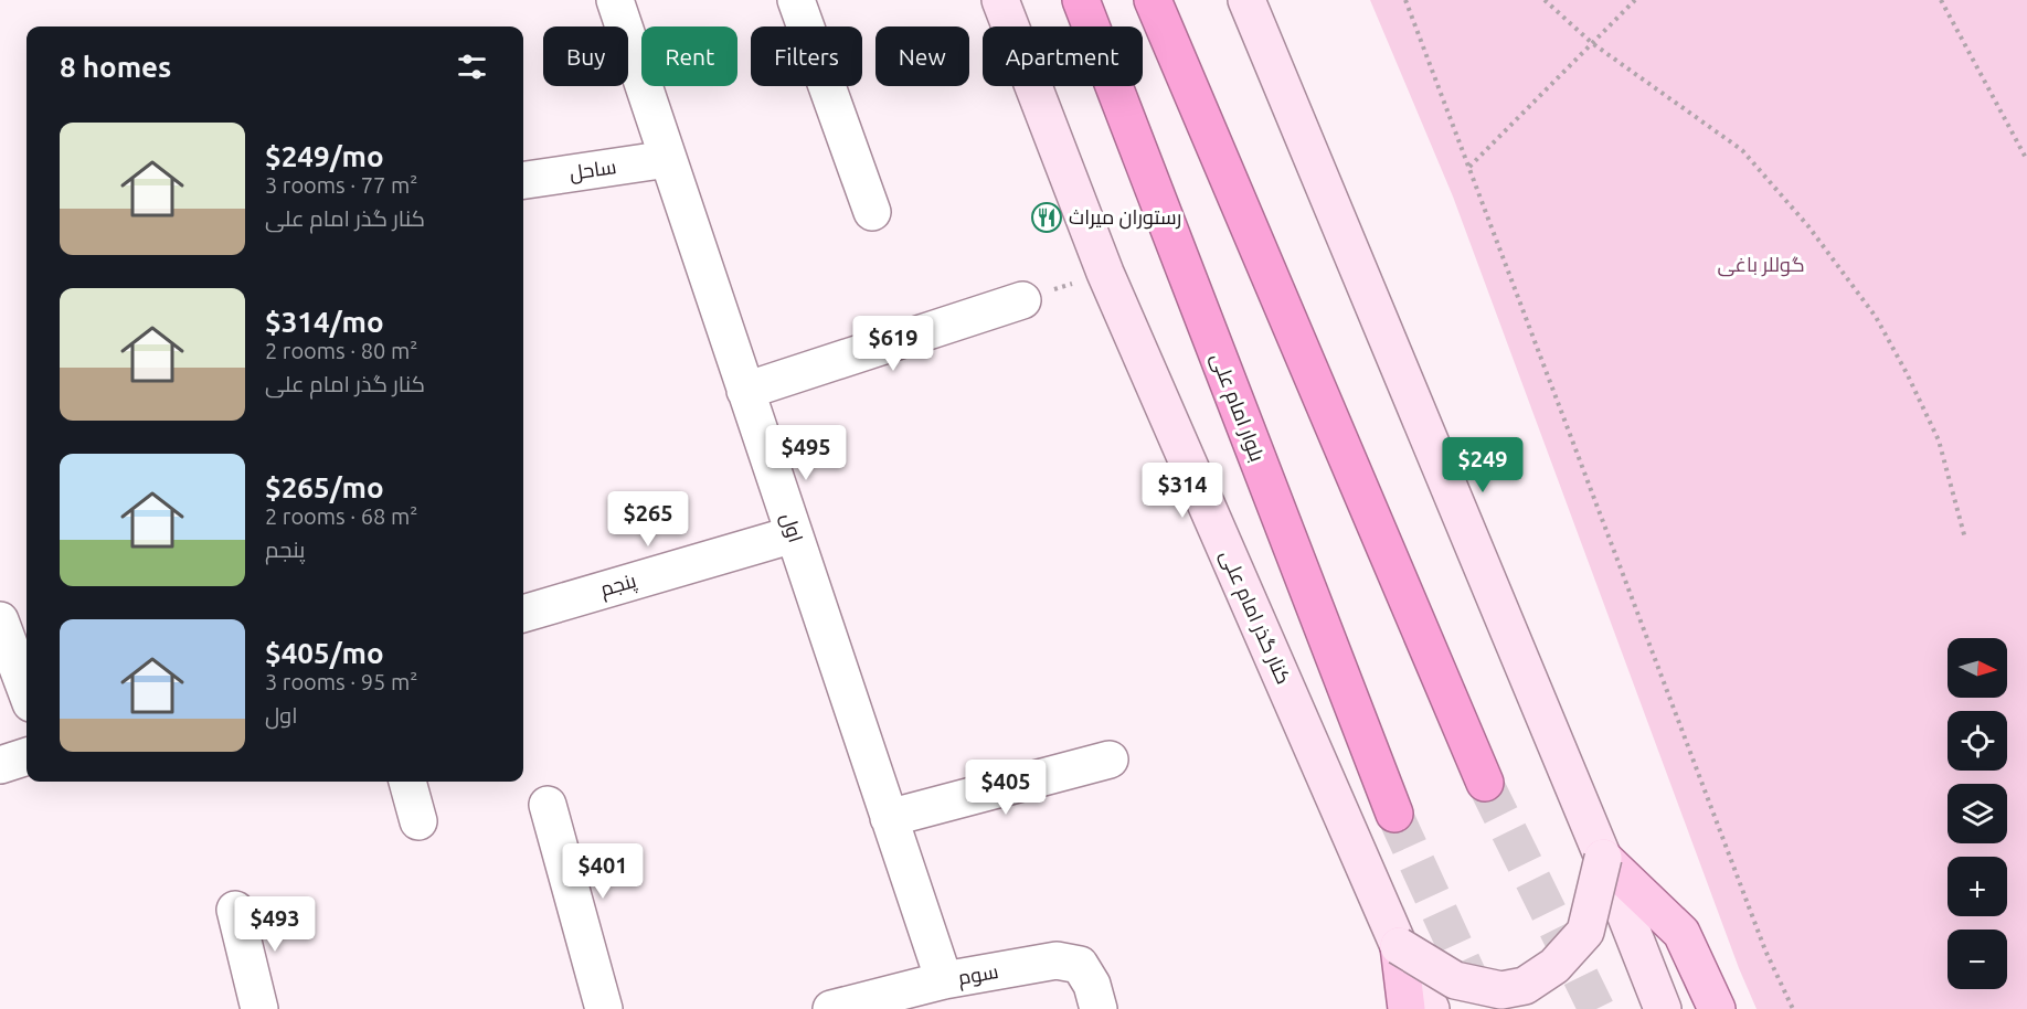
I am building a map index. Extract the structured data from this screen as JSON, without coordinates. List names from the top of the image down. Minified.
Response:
{"streets":{"highway":["بلوار امام علی"],"main road":["کنار گذر امام علی"],"street":["ساحل","اول","پنجم","سوم"]},"crossings":[["ساحل","اول"],["اول","پنجم"],["اول","سوم"]],"parks":["گوللر باغی"],"places":{"restaurant":["رستوران میراث"]},"north":"right","page":{"chip":["Buy","Rent","Filters","New","Apartment"],"heading":"8 homes","list":[{"name":"$249/mo","note":"3 rooms · 77 m² · کنار گذر امام علی"},{"name":"$314/mo","note":"2 rooms · 80 m² · کنار گذر امام علی"},{"name":"$265/mo","note":"2 rooms · 68 m² · پنجم"},{"name":"$405/mo","note":"3 rooms · 95 m² · اول"}],"price":["$619","$495","$249","$314","$265","$405","$401","$493"],"map_buttons":["+","−"]}}
